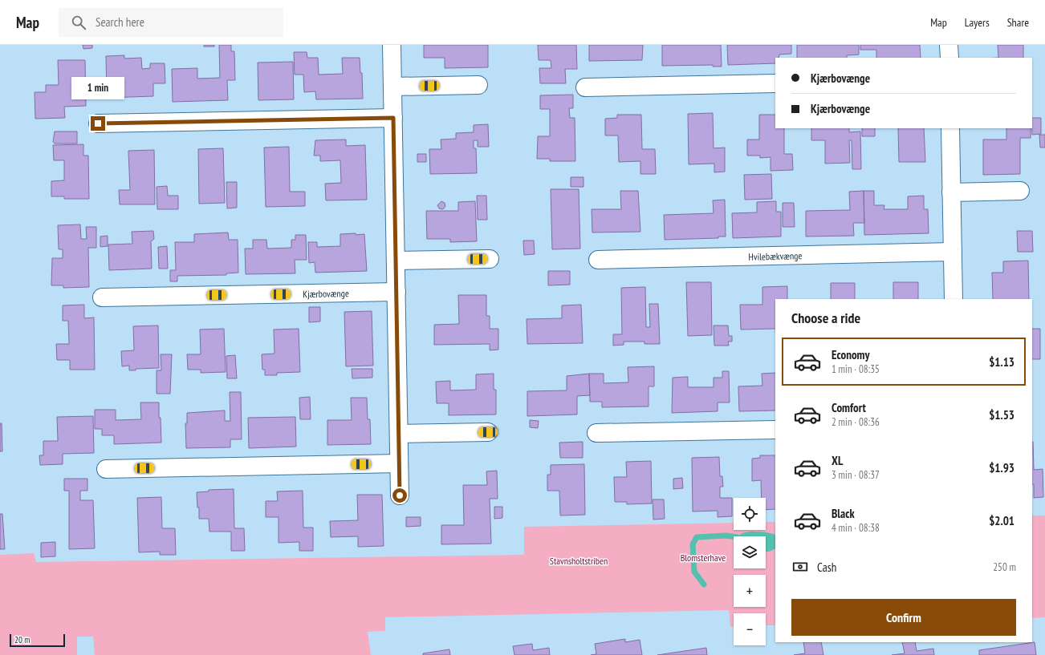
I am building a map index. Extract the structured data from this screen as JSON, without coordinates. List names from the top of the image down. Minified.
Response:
{"streets":{"street":["Hvilebækvænge","Kjærbovænge"]},"parks":["Blomsterhave","Stavnsholtstriben"],"scale_bar":"20 m","page":{"header":"Map","search":"Search here","nav":["Map","Layers","Share"],"banner":["Kjærbovænge","Kjærbovænge"],"bubble":"1 min","heading":"Choose a ride","list":[{"name":"Economy","note":"1 min · 08:35","value":"$1.13"},{"name":"Comfort","note":"2 min · 08:36","value":"$1.53"},{"name":"XL","note":"3 min · 08:37","value":"$1.93"},{"name":"Black","note":"4 min · 08:38","value":"$2.01"}],"map_buttons":["+","−"],"pay":["Cash","250 m"],"buttons":"Confirm","scale":"20 m"}}
